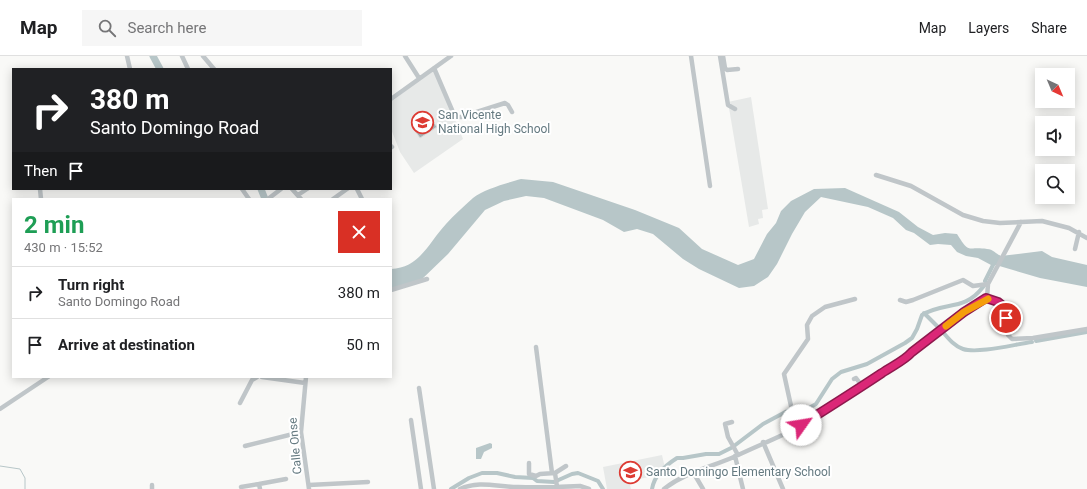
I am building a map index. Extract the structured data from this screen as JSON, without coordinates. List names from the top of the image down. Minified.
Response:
{"streets":{"street":["Calle Onse"]},"places":{"school or university":["San Vicente National High School","Santo Domingo Elementary School"]},"north":"bottom right","page":{"header":"Map","search":"Search here","nav":["Map","Layers","Share"],"turn":["380 m","Santo Domingo Road"],"then":"Then","heading":["2 min","430 m · 15:52"],"list":[{"name":"Turn right","note":"Santo Domingo Road","value":"380 m"},{"name":"Arrive at destination","value":"50 m"}]}}
